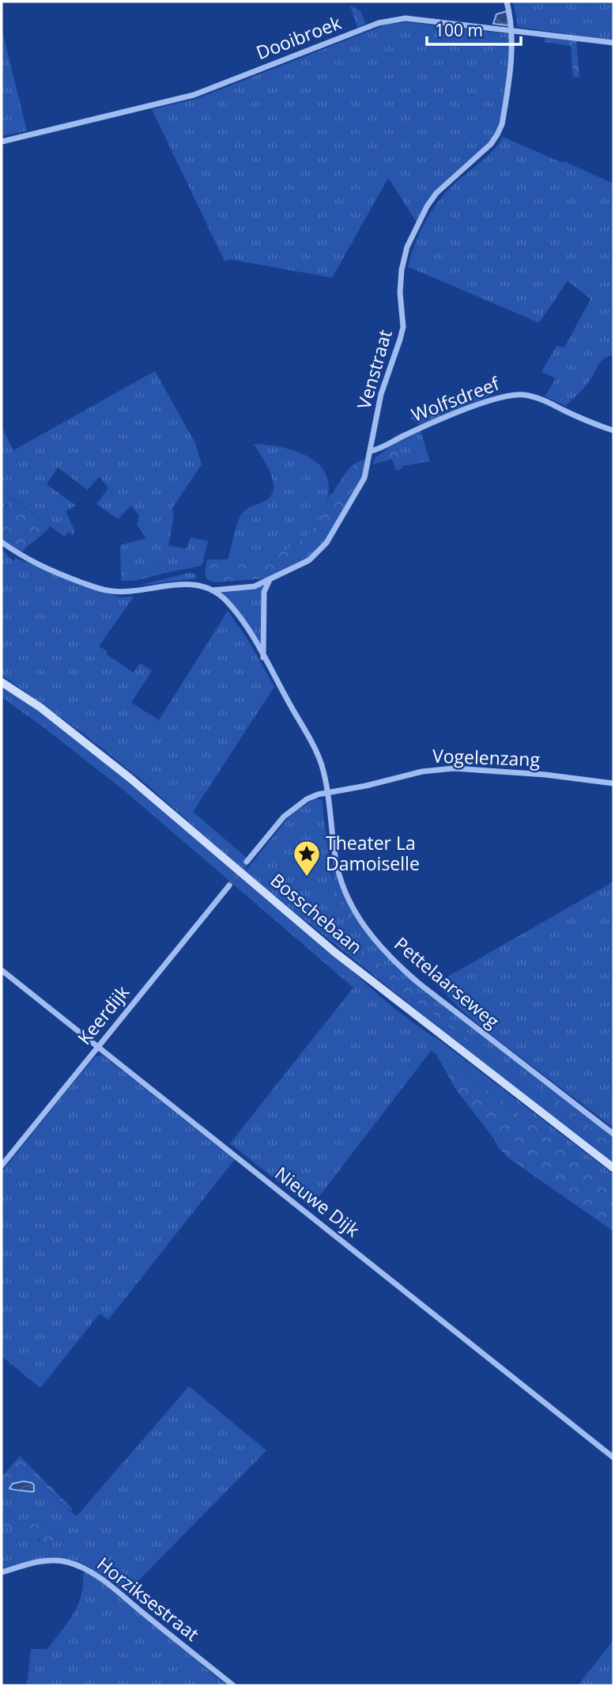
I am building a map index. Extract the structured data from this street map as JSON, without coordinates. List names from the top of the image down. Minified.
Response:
{"streets":{"main road":["Bosschebaan"],"street":["Dooibroek","Venstraat","Wolfsdreef","Vogelenzang","Pettelaarseweg","Keerdijk","Nieuwe Dijk","Horziksestraat"]},"crossings":[["Dooibroek","Venstraat"],["Venstraat","Wolfsdreef"],["Venstraat","Pettelaarseweg"],["Vogelenzang","Pettelaarseweg"],["Keerdijk","Nieuwe Dijk"]],"places":{"place":["Theater La Damoiselle"]},"scale_bar":"100 m"}
